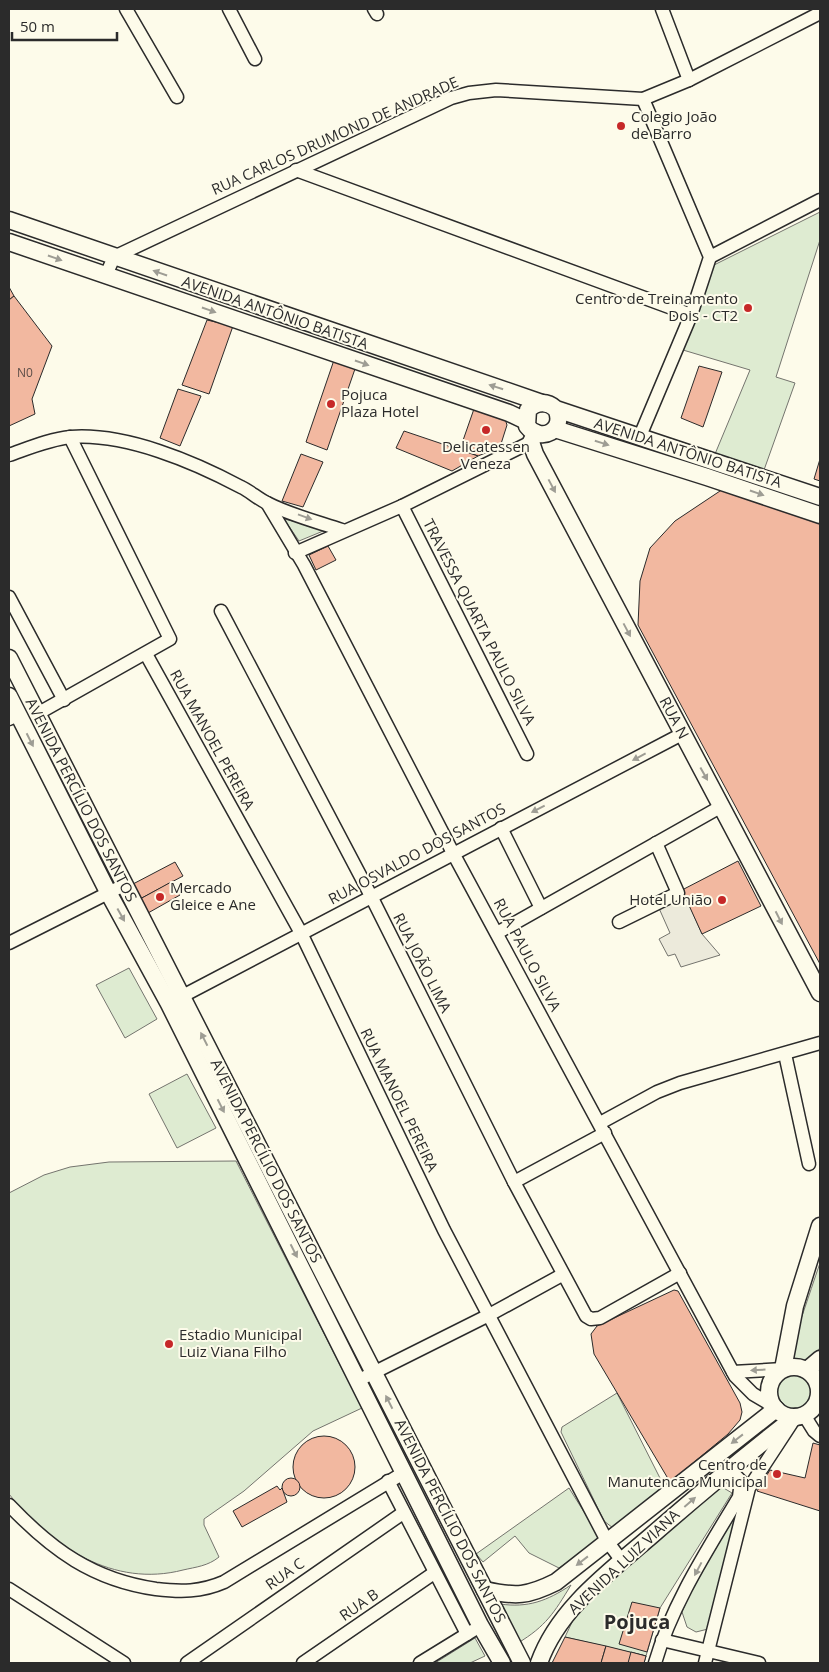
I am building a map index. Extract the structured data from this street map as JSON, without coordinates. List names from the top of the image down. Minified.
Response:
{"streets":{"street":["RUA CARLOS DRUMOND DE ANDRADE","AVENIDA ANTÔNIO BATISTA","TRAVESSA QUARTA PAULO SILVA","RUA N","RUA MANOEL PEREIRA","AVENIDA PERCÍLIO DOS SANTOS","RUA OSVALDO DOS SANTOS","RUA PAULO SILVA","RUA JOÃO LIMA","AVENIDA LUIZ VIANA","RUA C","RUA B"]},"crossings":[["RUA CARLOS DRUMOND DE ANDRADE","AVENIDA ANTÔNIO BATISTA"],["AVENIDA ANTÔNIO BATISTA","RUA N"],["RUA N","RUA OSVALDO DOS SANTOS"],["RUA MANOEL PEREIRA","RUA OSVALDO DOS SANTOS"],["RUA MANOEL PEREIRA","AVENIDA LUIZ VIANA"],["AVENIDA PERCÍLIO DOS SANTOS","RUA OSVALDO DOS SANTOS"],["AVENIDA PERCÍLIO DOS SANTOS","AVENIDA LUIZ VIANA"],["RUA OSVALDO DOS SANTOS","RUA PAULO SILVA"],["RUA OSVALDO DOS SANTOS","RUA JOÃO LIMA"],["RUA PAULO SILVA","RUA JOÃO LIMA"],["RUA PAULO SILVA","AVENIDA LUIZ VIANA"]],"one_way":["RUA N"],"districts":["Pojuca"],"places":["Colegio João de Barro","Centro de Treinamento Dois - CT2","Pojuca Plaza Hotel","Delicatessen Veneza","Mercado Gleice e Ane","Hotel União","Estadio Municipal Luiz Viana Filho","Centro de Manutencão Municipal"],"house_numbers":["N0"],"scale_bar":"50 m"}
